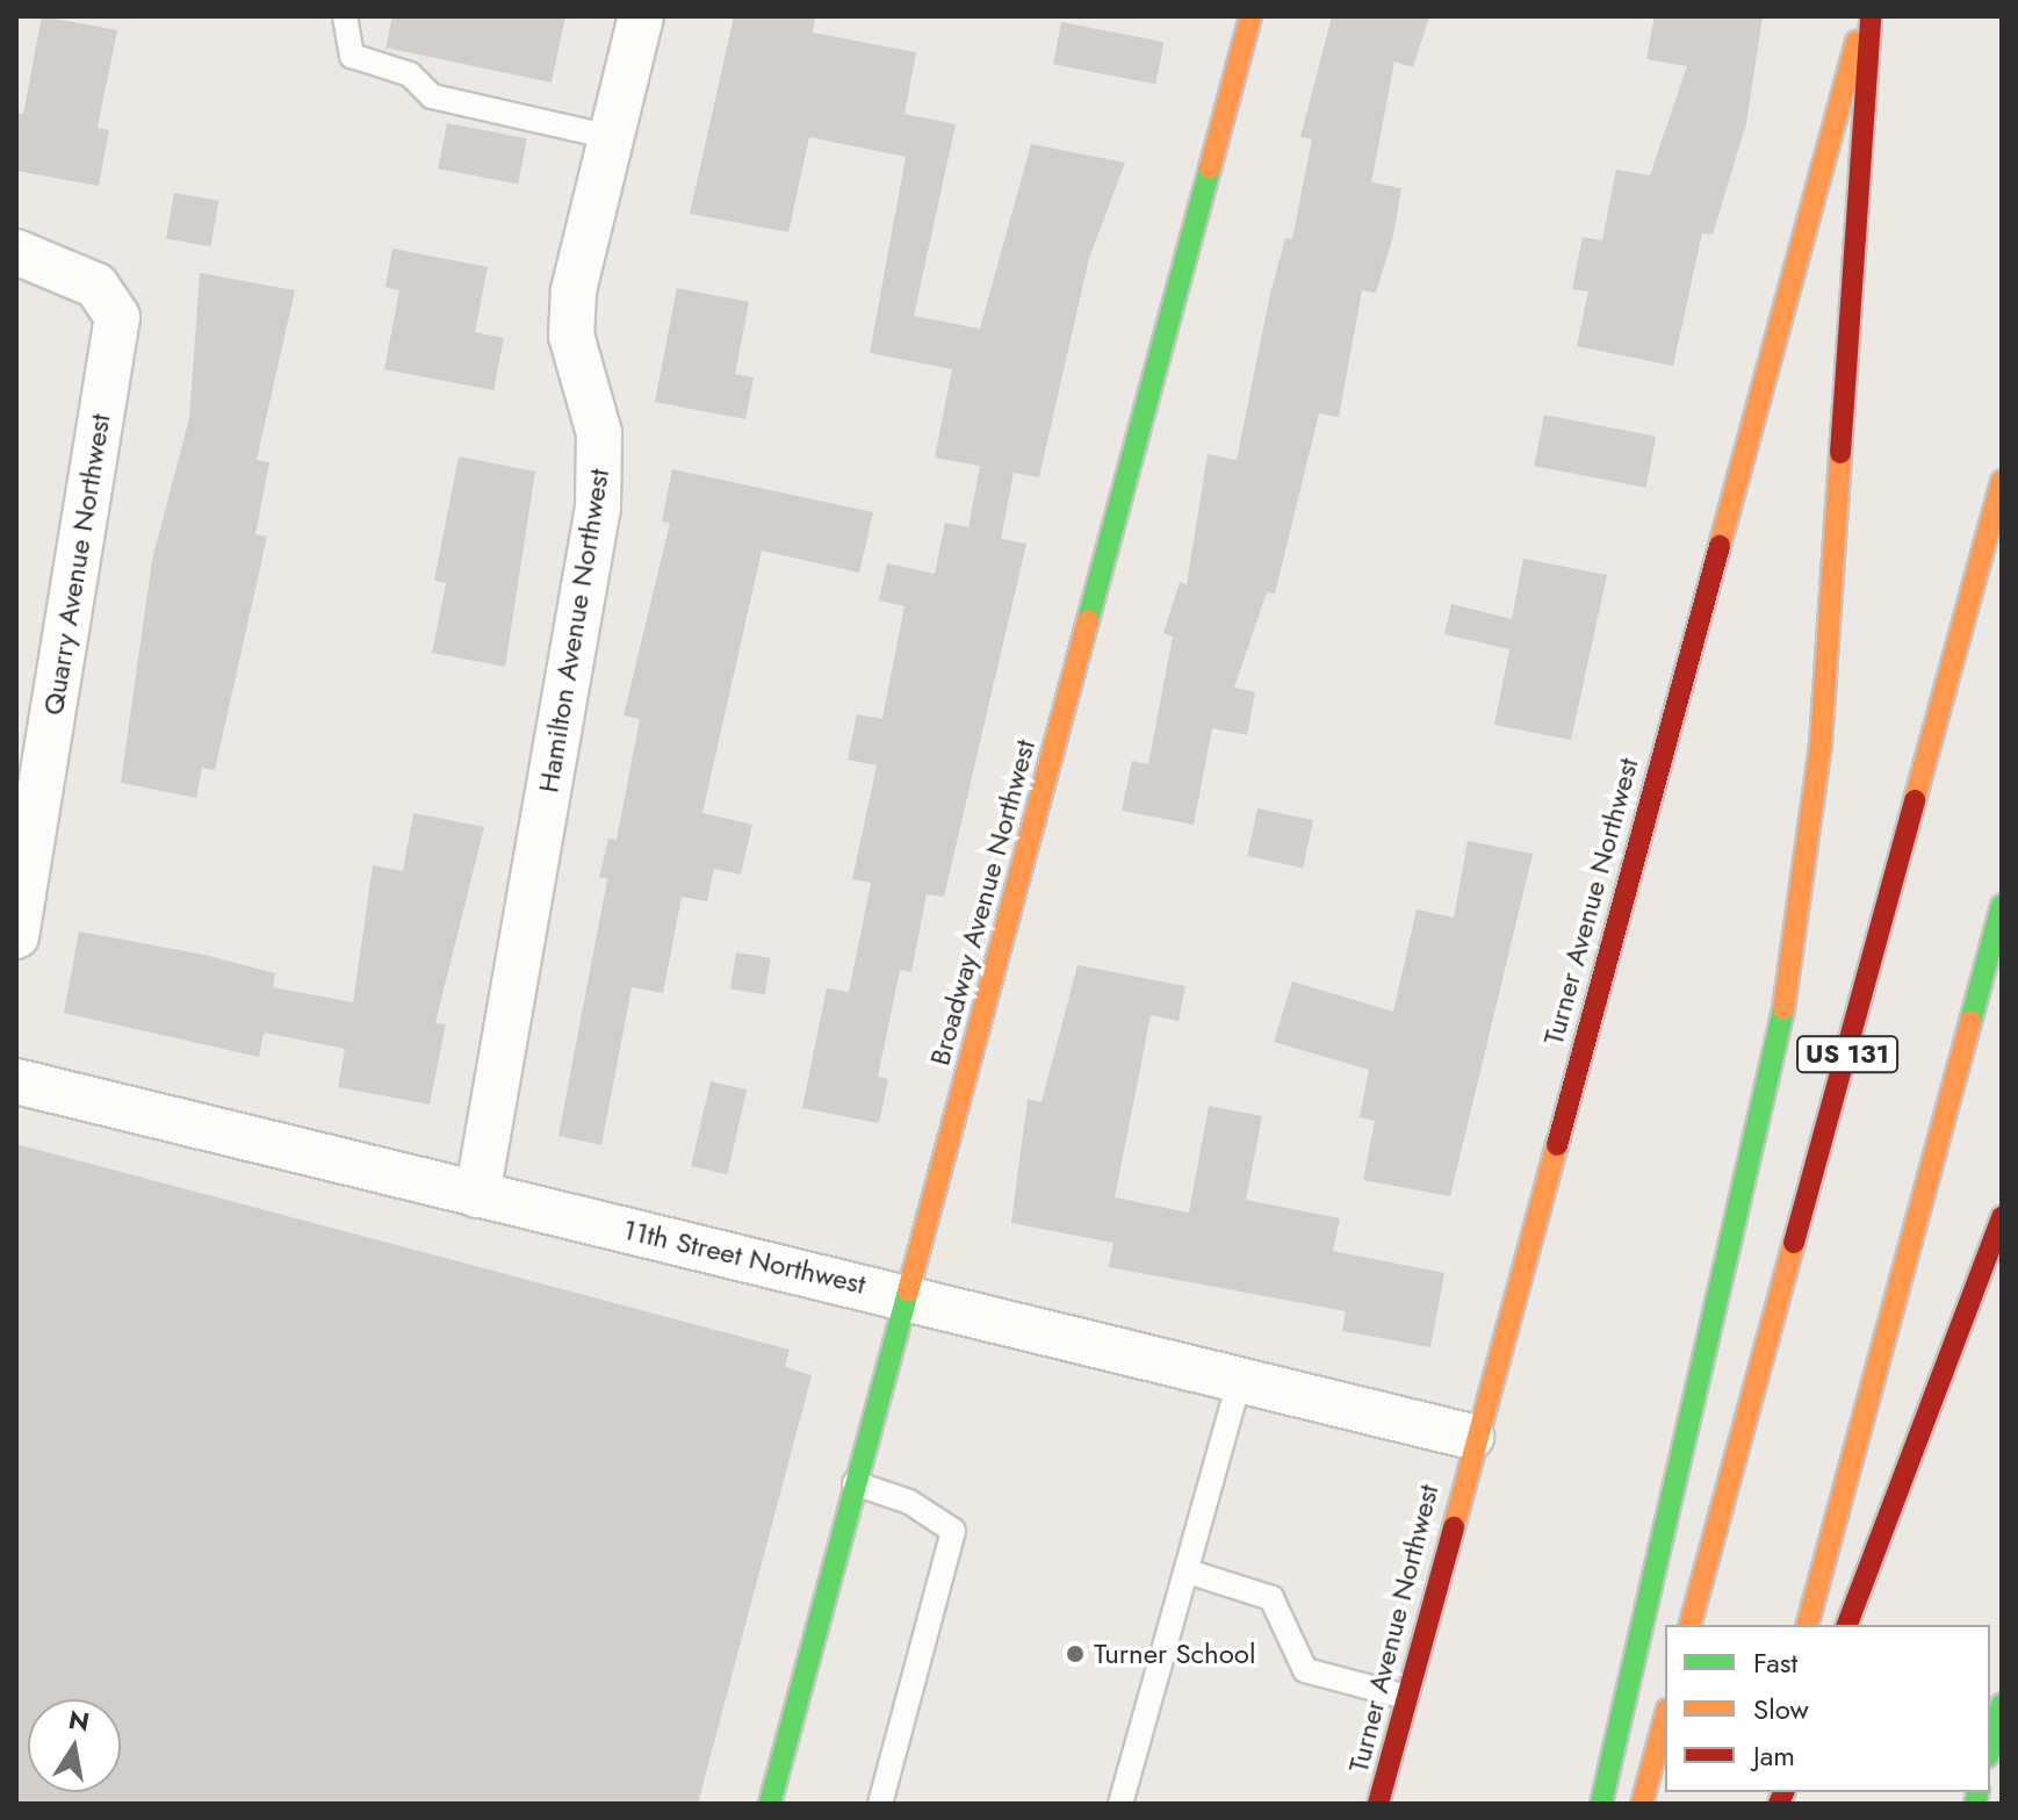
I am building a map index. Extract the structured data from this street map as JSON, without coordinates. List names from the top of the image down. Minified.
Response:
{"streets":{"main road":["Turner Avenue Northwest","Broadway Avenue Northwest","US 131"],"street":["Quarry Avenue Northwest","Hamilton Avenue Northwest","11th Street Northwest"]},"crossings":[["Hamilton Avenue Northwest","11th Street Northwest"],["Turner Avenue Northwest","11th Street Northwest"],["Broadway Avenue Northwest","11th Street Northwest"]],"places":["Turner School"],"legend":["Fast","Slow","Jam"],"north":"top"}
